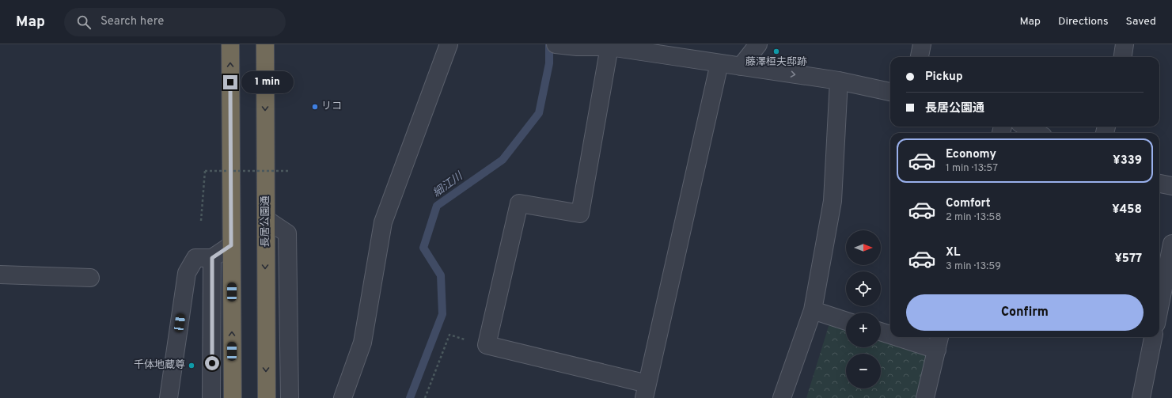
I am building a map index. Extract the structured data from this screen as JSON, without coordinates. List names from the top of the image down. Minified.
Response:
{"streets":{"highway":["長居公園通"]},"water":["細江川"],"places":["藤澤桓夫邸跡","リコ","千体地蔵尊"],"north":"right","page":{"header":"Map","search":"Search here","nav":["Map","Directions","Saved"],"banner":["Pickup","長居公園通"],"bubble":"1 min","list":[{"name":"Economy","note":"1 min · 13:57","value":"¥339"},{"name":"Comfort","note":"2 min · 13:58","value":"¥458"},{"name":"XL","note":"3 min · 13:59","value":"¥577"}],"map_buttons":["+","−"],"buttons":"Confirm"}}
